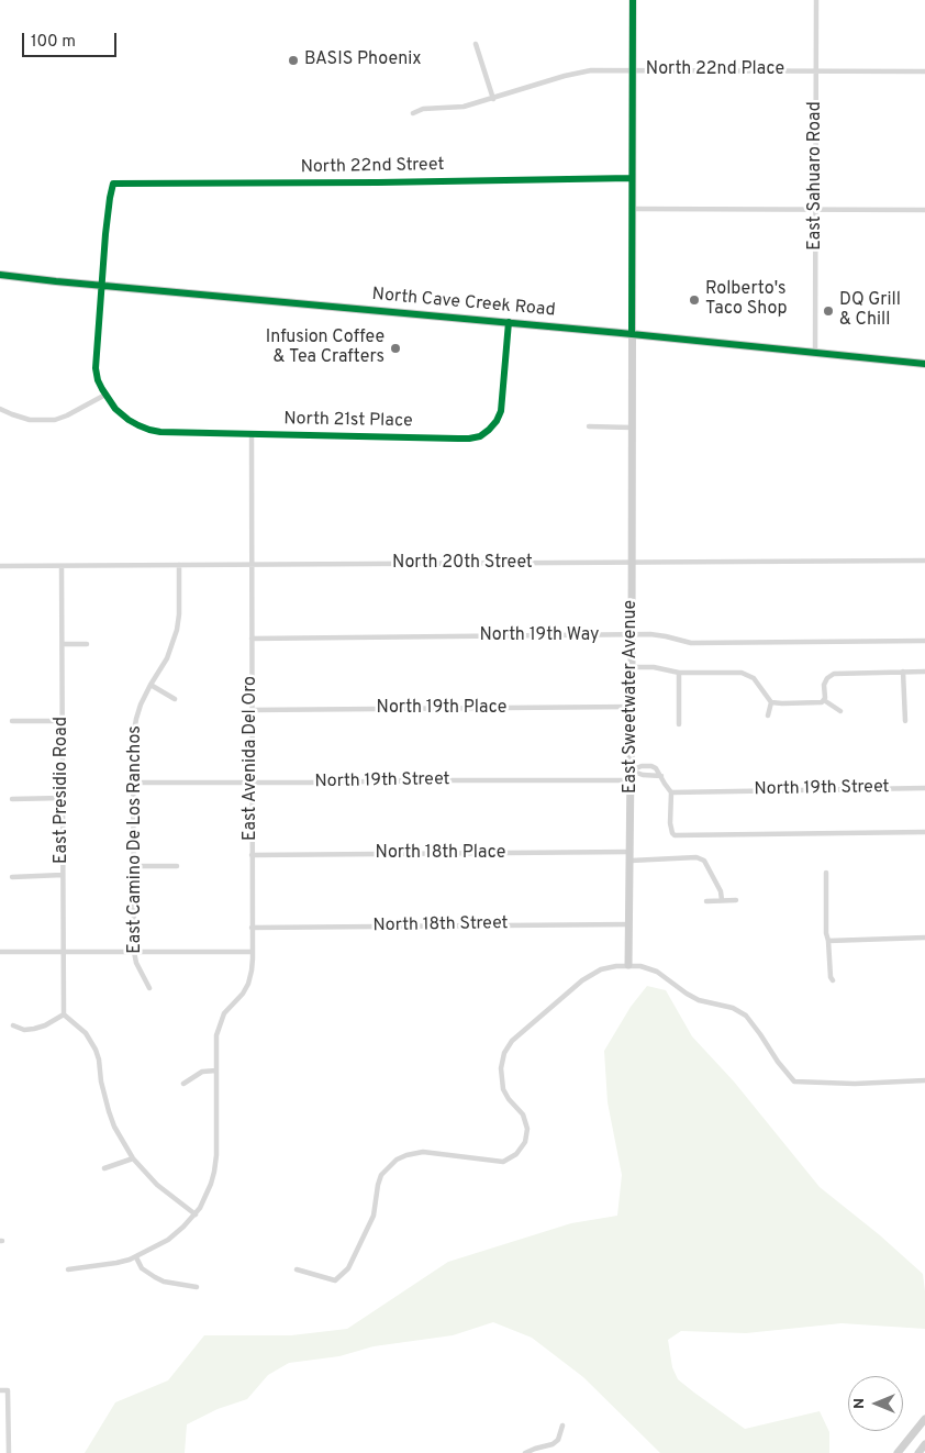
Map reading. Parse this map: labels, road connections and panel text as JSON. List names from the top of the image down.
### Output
{
  "streets": {
    "main road": ["North Cave Creek Road"],
    "street": [
      "North 22nd Place",
      "North 22nd Street",
      "East Sahuaro Road",
      "North 21st Place",
      "North 20th Street",
      "North 19th Way",
      "East Sweetwater Avenue",
      "North 19th Place",
      "East Avenida Del Oro",
      "North 19th Street",
      "East Presidio Road",
      "East Camino De Los Ranchos",
      "North 18th Place",
      "North 18th Street"
    ]
  },
  "crossings": [
    ["North 22nd Place", "East Sahuaro Road"],
    ["North 22nd Place", "East Sweetwater Avenue"],
    ["North 22nd Street", "North 21st Place"],
    ["North 22nd Street", "East Sweetwater Avenue"],
    ["East Sahuaro Road", "North Cave Creek Road"],
    ["North Cave Creek Road", "North 21st Place"],
    ["North Cave Creek Road", "East Sweetwater Avenue"],
    ["North 21st Place", "East Avenida Del Oro"],
    ["North 20th Street", "East Sweetwater Avenue"],
    ["North 20th Street", "East Avenida Del Oro"],
    ["North 20th Street", "East Presidio Road"],
    ["North 20th Street", "East Camino De Los Ranchos"],
    ["North 19th Way", "East Sweetwater Avenue"],
    ["North 19th Way", "East Avenida Del Oro"],
    ["East Sweetwater Avenue", "North 19th Place"],
    ["East Sweetwater Avenue", "North 19th Street"],
    ["East Sweetwater Avenue", "North 18th Place"],
    ["East Sweetwater Avenue", "North 18th Street"],
    ["North 19th Place", "East Avenida Del Oro"],
    ["East Avenida Del Oro", "North 19th Street"],
    ["East Avenida Del Oro", "North 18th Place"],
    ["East Avenida Del Oro", "North 18th Street"],
    ["North 19th Street", "East Camino De Los Ranchos"]
  ],
  "places": [
    "BASIS Phoenix",
    "Rolberto's Taco Shop",
    "DQ Grill & Chill",
    "Infusion Coffee & Tea Crafters"
  ],
  "scale_bar": "100 m",
  "north": "left"
}
